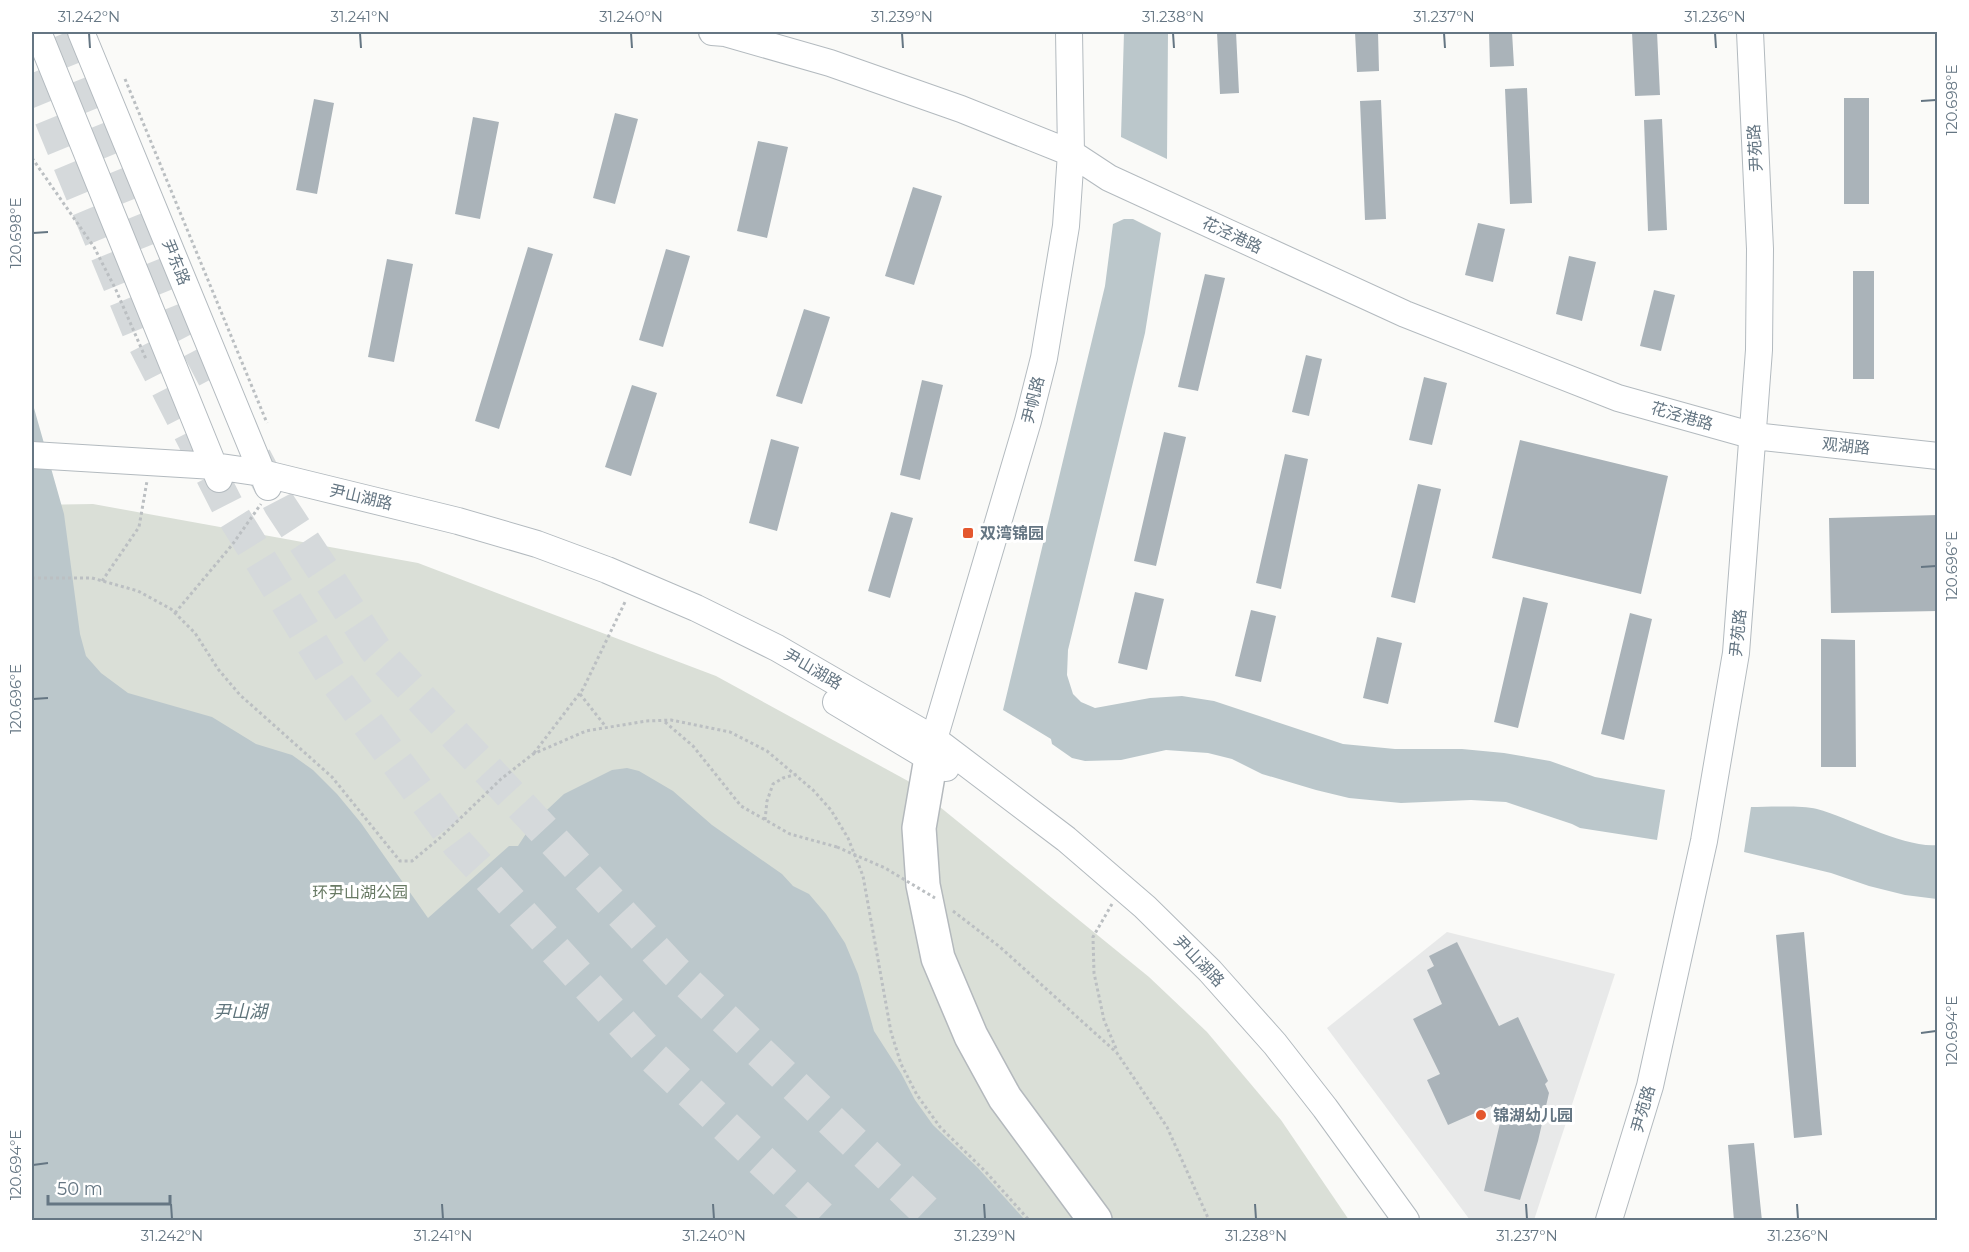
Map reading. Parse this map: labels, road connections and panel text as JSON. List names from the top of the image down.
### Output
{
  "streets": {
    "main road": [
      "尹苑路",
      "花泾港路",
      "尹东路",
      "尹帆路",
      "观湖路",
      "尹山湖路"
    ]
  },
  "crossings": [
    ["尹苑路", "花泾港路"],
    ["尹苑路", "观湖路"],
    ["花泾港路", "尹帆路"],
    ["花泾港路", "观湖路"],
    ["尹东路", "尹山湖路"],
    ["尹帆路", "尹山湖路"]
  ],
  "water": ["尹山湖"],
  "parks": ["环尹山湖公园"],
  "places": {
    "transit": ["双湾锦园"],
    "other": ["锦湖幼儿园"]
  },
  "scale_bar": "50 m",
  "coordinates": [
    "31.242°N",
    "31.241°N",
    "31.240°N",
    "31.239°N",
    "31.238°N",
    "31.237°N",
    "31.236°N",
    "120.698°E",
    "120.696°E",
    "120.694°E"
  ]
}
